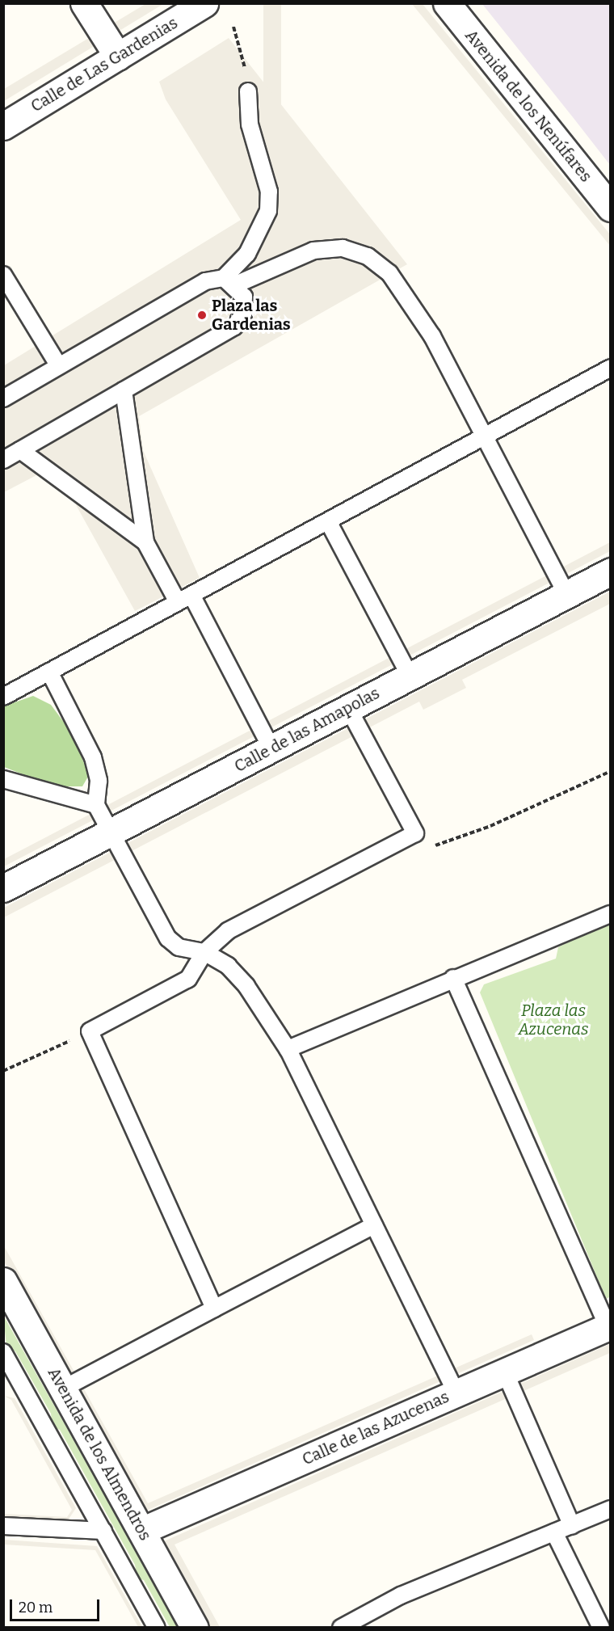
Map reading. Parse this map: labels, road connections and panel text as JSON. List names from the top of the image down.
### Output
{
  "streets": {
    "street": [
      "Calle de Las Gardenias",
      "Avenida de los Nenúfares",
      "Calle de las Amapolas",
      "Calle de las Azucenas",
      "Avenida de los Almendros"
    ]
  },
  "crossings": [
    ["Calle de las Azucenas", "Avenida de los Almendros"]
  ],
  "parks": ["Plaza las Azucenas"],
  "places": ["Plaza las Gardenias"],
  "scale_bar": "20 m"
}
